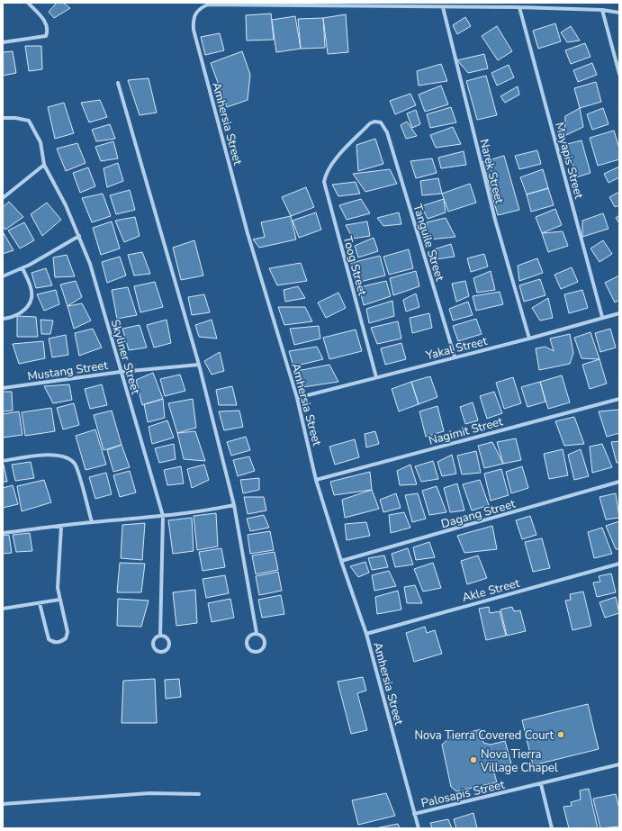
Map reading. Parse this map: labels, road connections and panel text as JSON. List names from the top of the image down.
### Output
{
  "streets": {
    "street": [
      "Amhersia Street",
      "Mayapis Street",
      "Narek Street",
      "Tanguile Street",
      "Toog Street",
      "Yakal Street",
      "Skyliner Street",
      "Mustang Street",
      "Nagimit Street",
      "Dagang Street",
      "Akle Street",
      "Palosapis Street"
    ]
  },
  "crossings": [
    ["Amhersia Street", "Narek Street"],
    ["Amhersia Street", "Yakal Street"],
    ["Amhersia Street", "Nagimit Street"],
    ["Amhersia Street", "Dagang Street"],
    ["Amhersia Street", "Akle Street"],
    ["Amhersia Street", "Palosapis Street"],
    ["Mayapis Street", "Yakal Street"],
    ["Narek Street", "Yakal Street"],
    ["Tanguile Street", "Toog Street"],
    ["Tanguile Street", "Yakal Street"],
    ["Toog Street", "Yakal Street"],
    ["Skyliner Street", "Mustang Street"]
  ],
  "places": ["Nova Tierra Covered Court", "Nova Tierra Village Chapel"]
}
